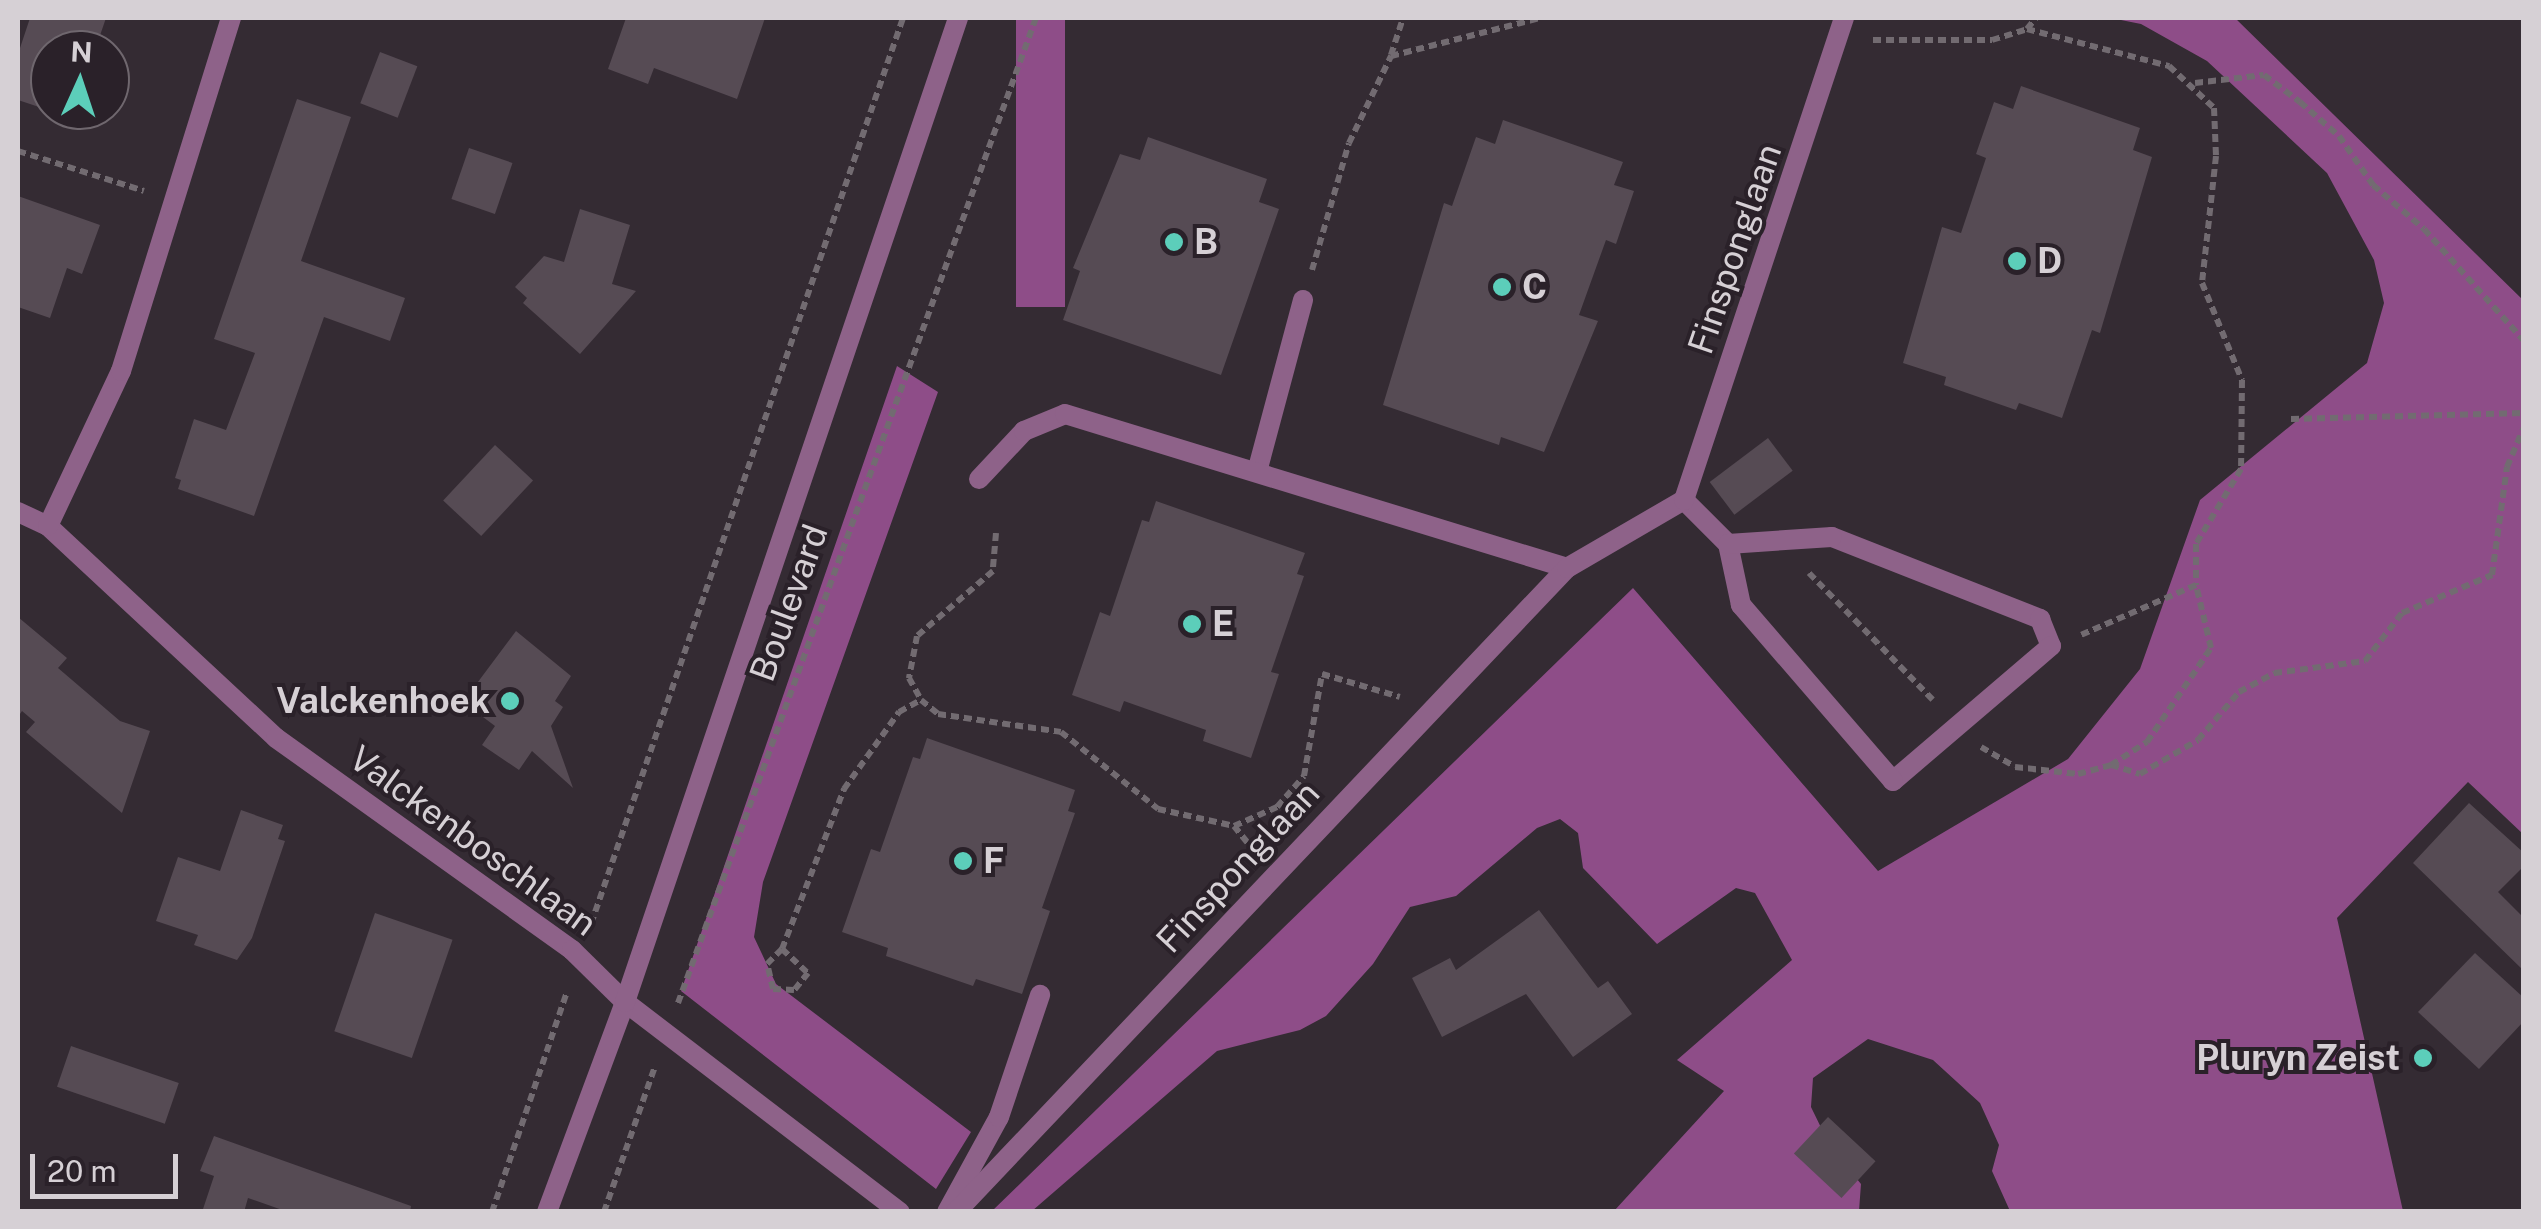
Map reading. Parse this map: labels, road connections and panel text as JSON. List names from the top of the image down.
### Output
{
  "streets": {
    "street": ["Finsponglaan", "Boulevard", "Valckenboschlaan"]
  },
  "crossings": [
    ["Boulevard", "Valckenboschlaan"]
  ],
  "places": [
    "B",
    "D",
    "C",
    "E",
    "Valckenhoek",
    "F",
    "Pluryn Zeist"
  ],
  "scale_bar": "20 m",
  "north": "top"
}
